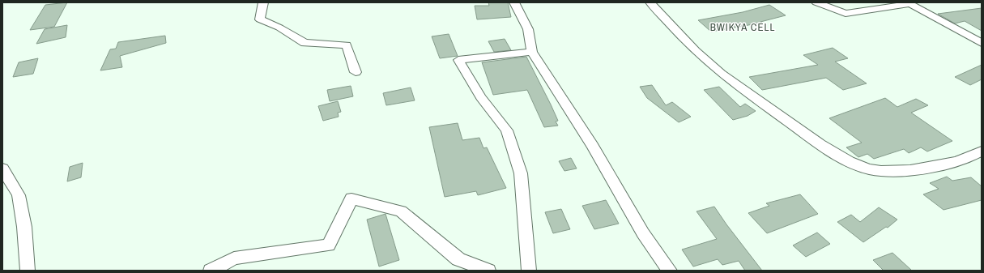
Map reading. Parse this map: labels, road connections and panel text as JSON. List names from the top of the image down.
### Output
{
  "districts": ["BWIKYA CELL"]
}
